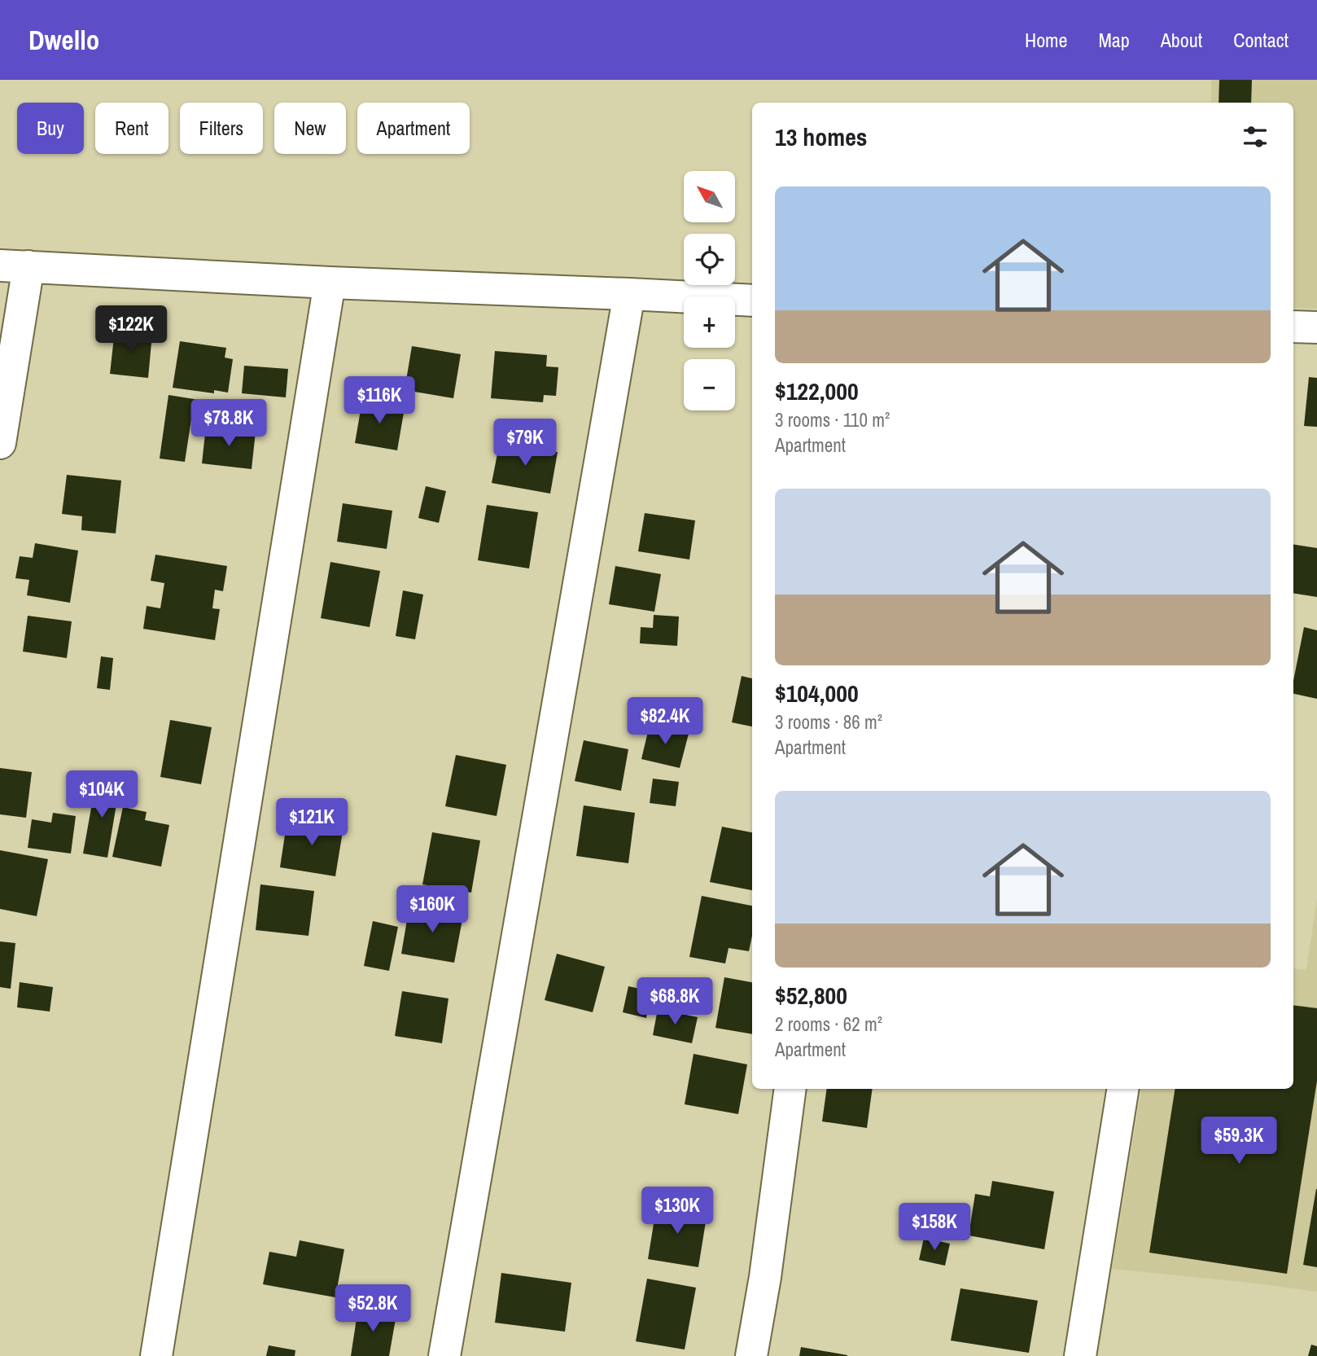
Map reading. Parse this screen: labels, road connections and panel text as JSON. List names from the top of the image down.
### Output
{
  "north": "top left",
  "page": {
    "header": "Dwello",
    "nav": [
      "Home",
      "Map",
      "About",
      "Contact"
    ],
    "chip": [
      "Buy",
      "Rent",
      "Filters",
      "New",
      "Apartment"
    ],
    "heading": "13 homes",
    "map_buttons": ["+", "−"],
    "list": [
      {
        "name": "$122,000",
        "note": "3 rooms · 110 m² · Apartment"
      },
      {
        "name": "$104,000",
        "note": "3 rooms · 86 m² · Apartment"
      },
      {
        "name": "$52,800",
        "note": "2 rooms · 62 m² · Apartment"
      }
    ],
    "price": [
      "$122K",
      "$116K",
      "$78.8K",
      "$79K",
      "$82.4K",
      "$104K",
      "$121K",
      "$160K",
      "$68.8K",
      "$59.3K",
      "$130K",
      "$158K",
      "$52.8K"
    ]
  }
}
